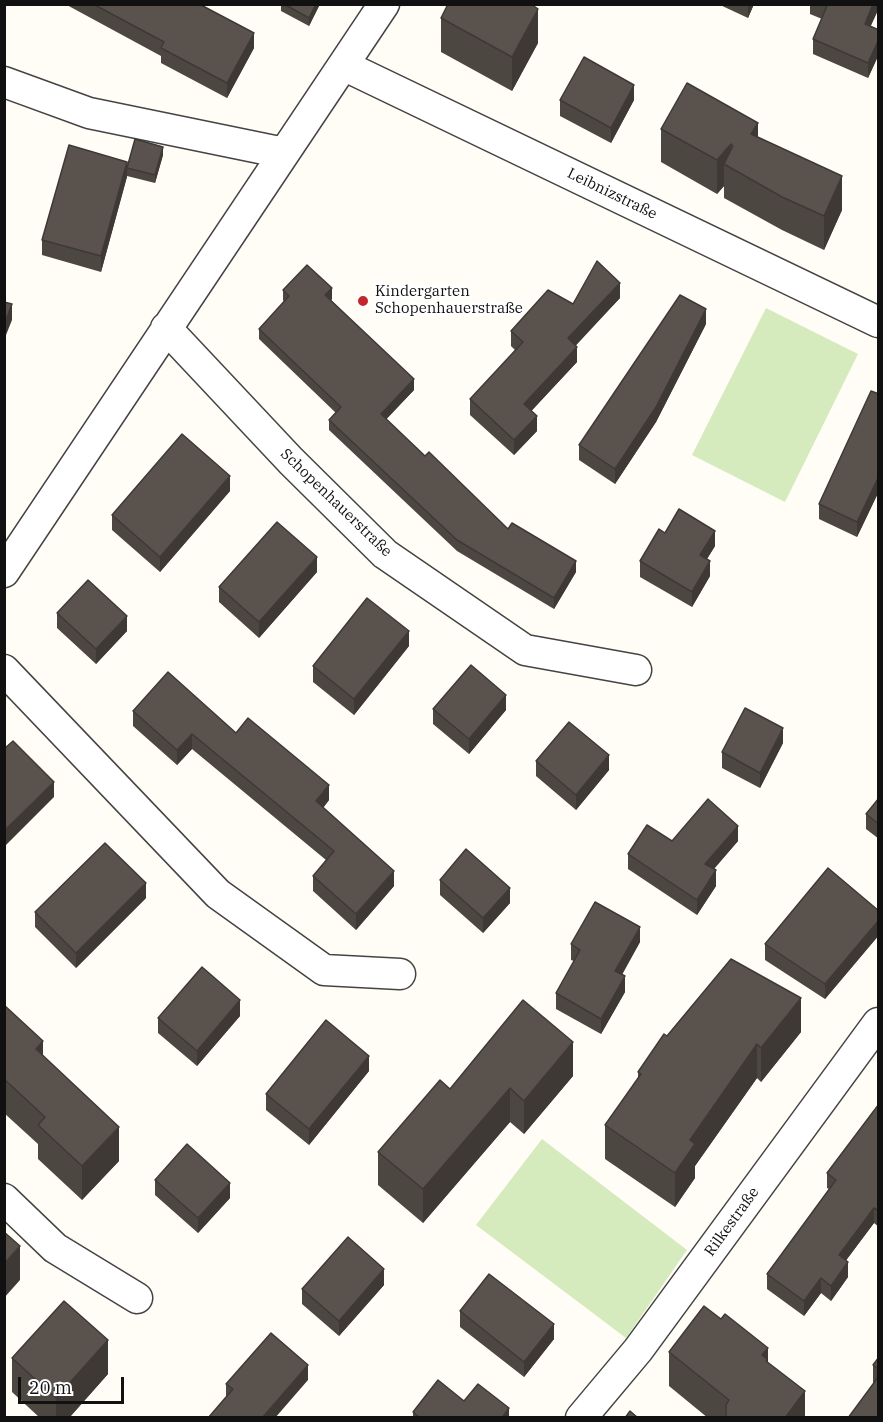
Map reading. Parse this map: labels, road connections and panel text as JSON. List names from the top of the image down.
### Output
{
  "streets": {
    "street": ["Leibnizstraße", "Schopenhauerstraße", "Rilkestraße"]
  },
  "places": ["Kindergarten Schopenhauerstraße"],
  "scale_bar": "20 m"
}
